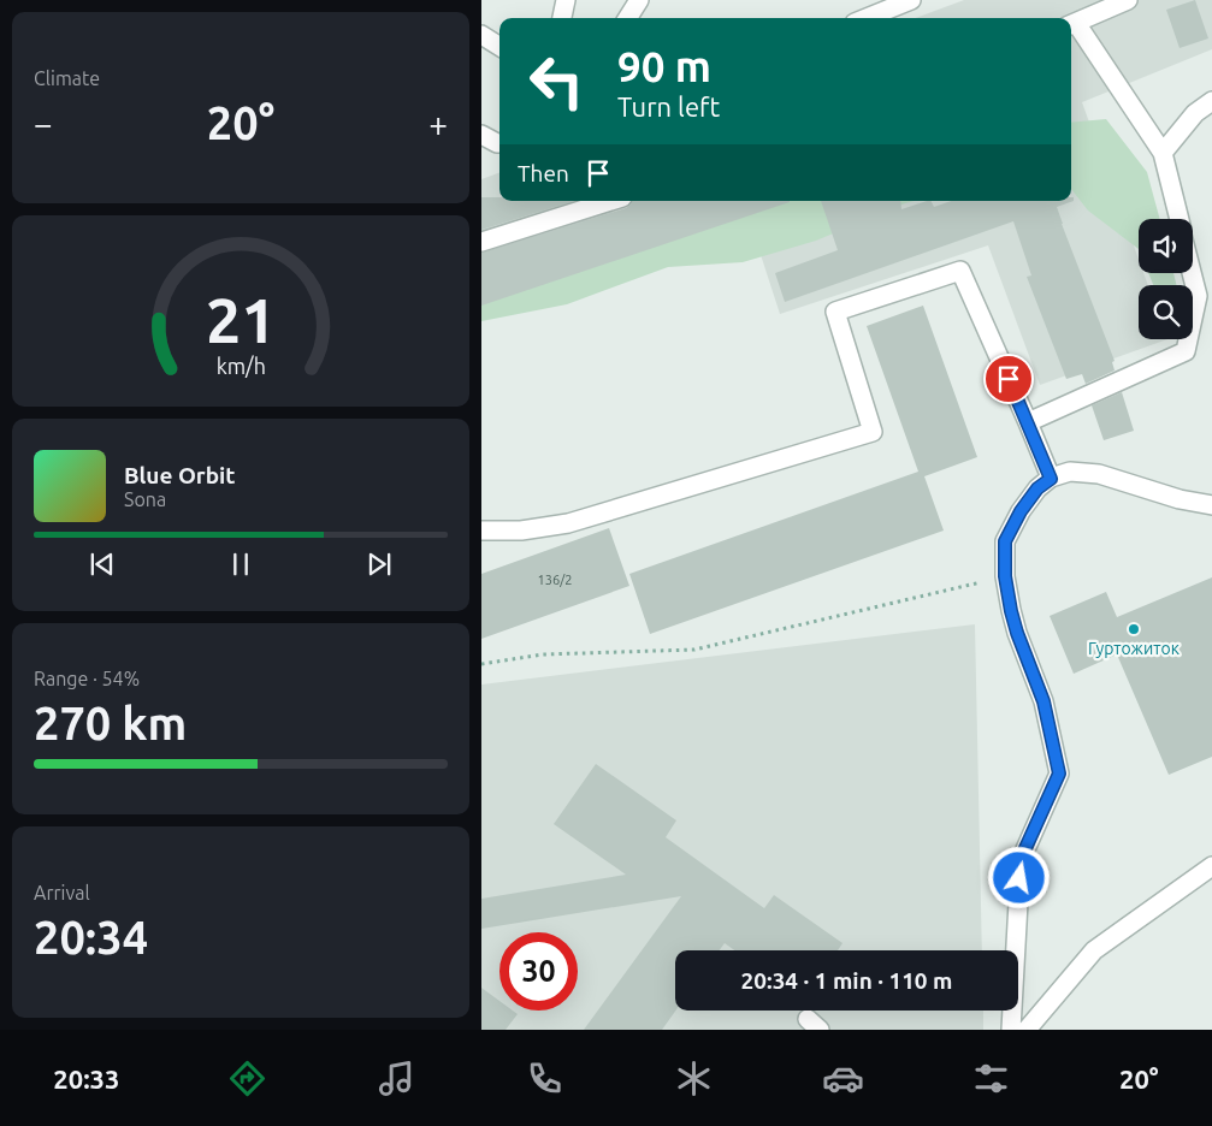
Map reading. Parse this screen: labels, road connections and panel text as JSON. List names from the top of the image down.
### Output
{
  "places": ["Гуртожиток"],
  "house_numbers": ["136/2"],
  "page": {
    "tile": [
      "Climate",
      ["Range · 54%", "270 km"],
      ["Arrival", "20:34"]
    ],
    "turn": ["90 m", "Turn left"],
    "heat": ["−", "20°", "+"],
    "then": "Then",
    "song": ["Blue Orbit", "Sona"],
    "limit": "30",
    "trip": "20:34 · 1 min · 110 m",
    "tabs": ["20:33", "20°"],
    "gauge": ["21", "km/h"]
  }
}
